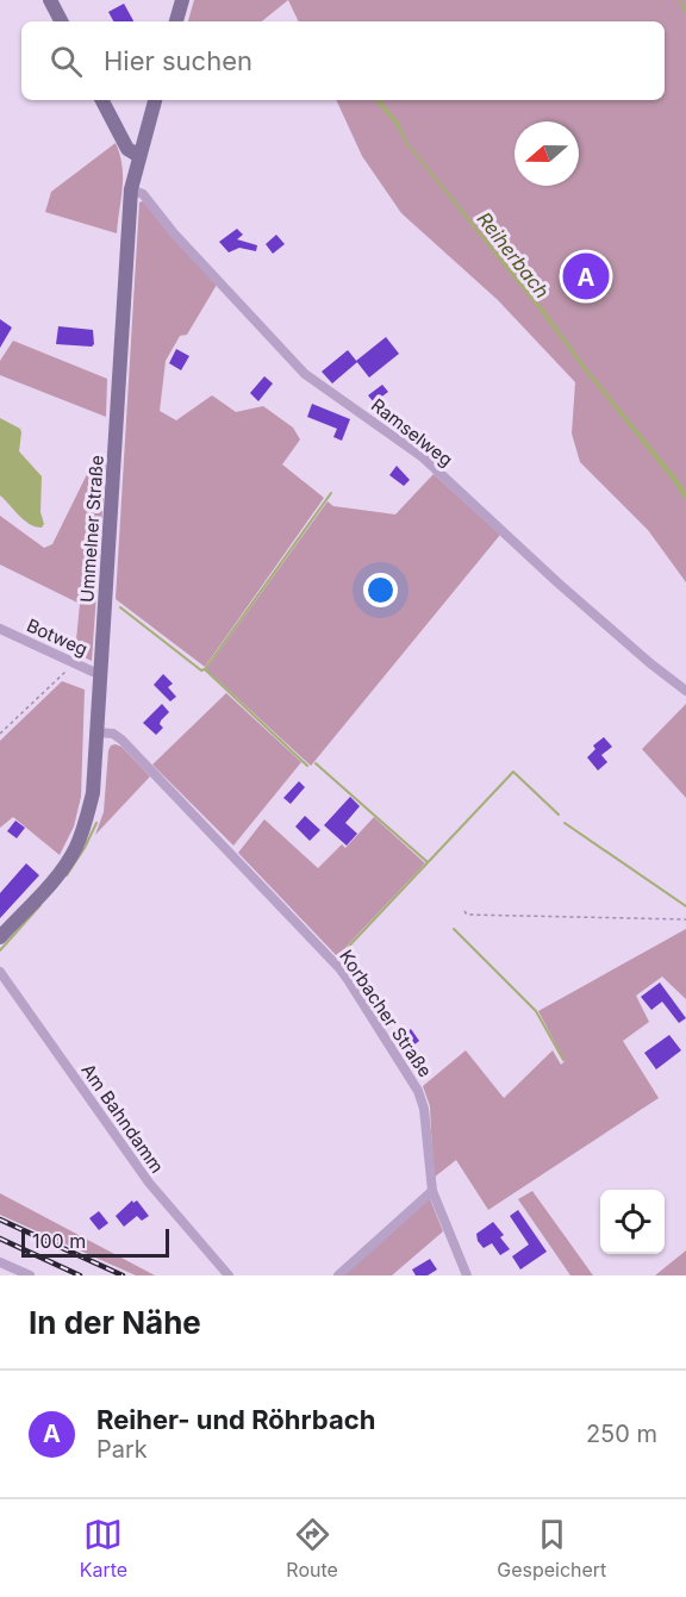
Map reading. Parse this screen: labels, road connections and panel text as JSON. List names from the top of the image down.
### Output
{
  "streets": {
    "main road": ["Ummelner Straße"],
    "street": [
      "Ramselweg",
      "Botweg",
      "Korbacher Straße",
      "Am Bahndamm"
    ]
  },
  "crossings": [
    ["Ramselweg", "Ummelner Straße"],
    ["Ummelner Straße", "Botweg"],
    ["Ummelner Straße", "Korbacher Straße"]
  ],
  "water": ["Reiherbach"],
  "scale_bar": "100 m",
  "north": "left",
  "page": {
    "search": "Hier suchen",
    "pins": "A",
    "scale": "100 m",
    "heading": "In der Nähe",
    "list": [
      {
        "mark": "A",
        "name": "Reiher- und Röhrbach",
        "note": "Park",
        "value": "250 m"
      }
    ],
    "nav": ["Karte", "Route", "Gespeichert"]
  }
}
